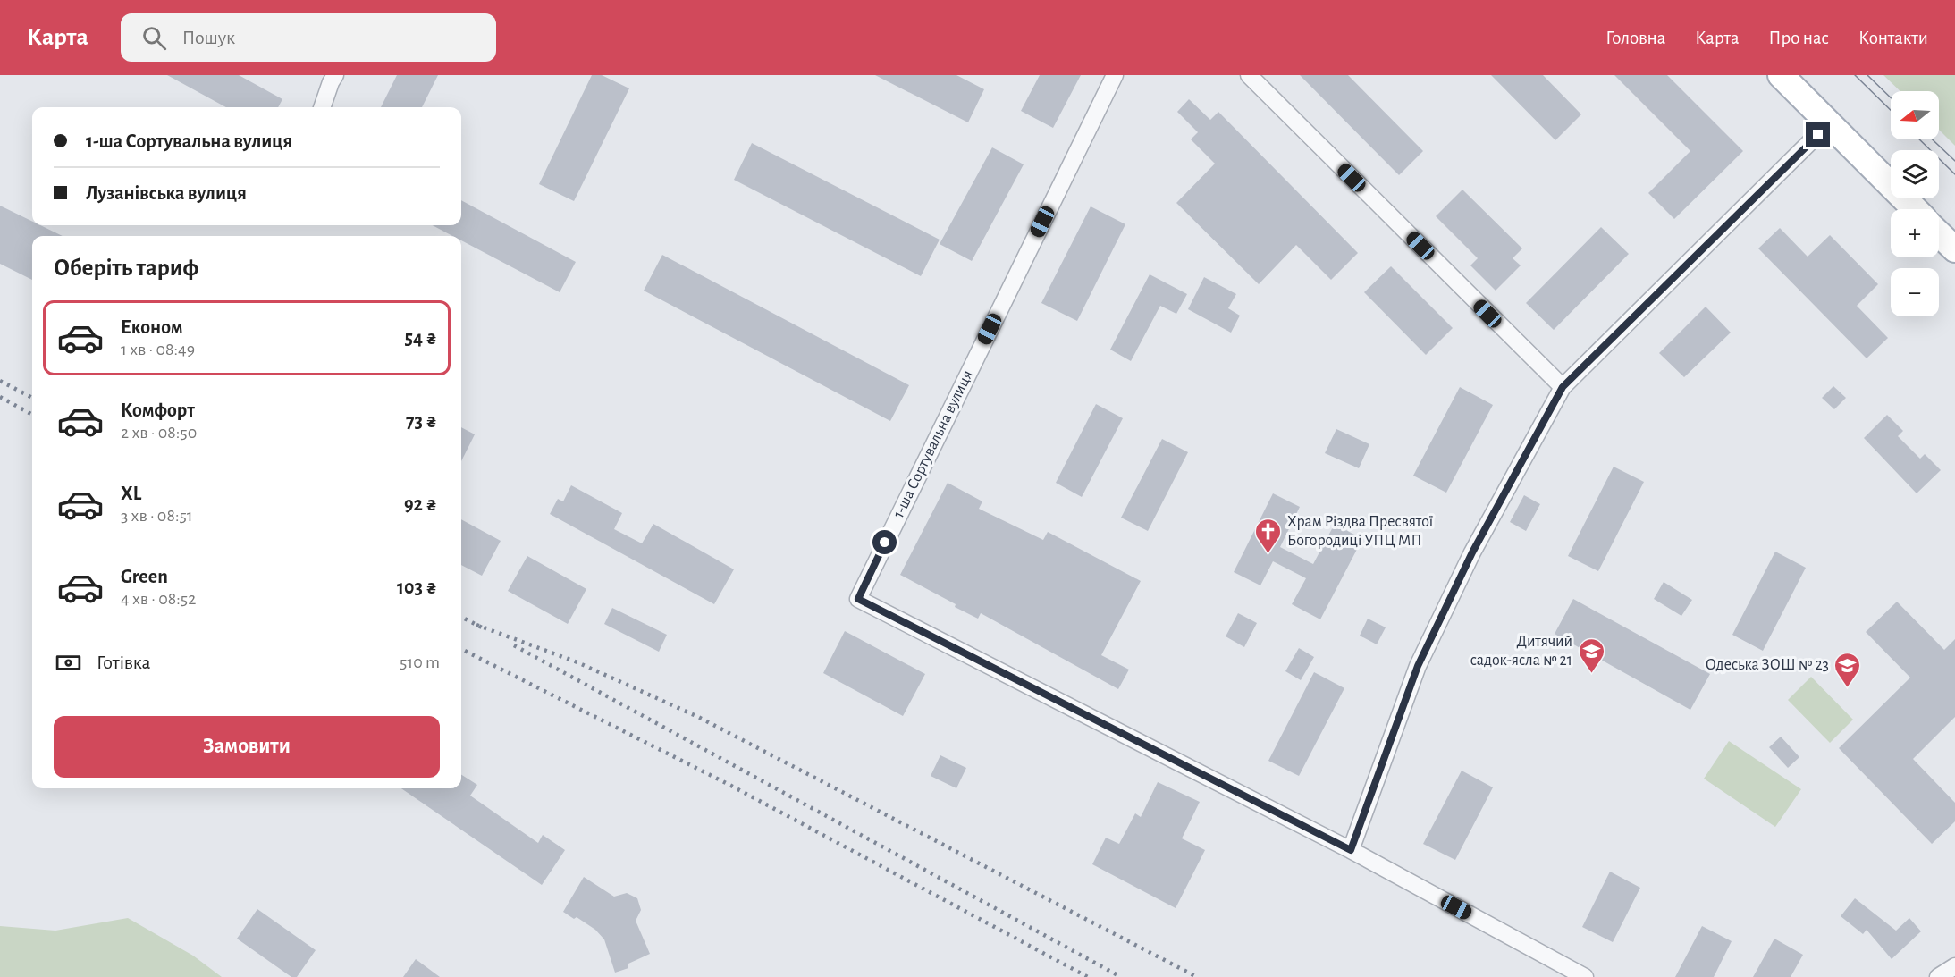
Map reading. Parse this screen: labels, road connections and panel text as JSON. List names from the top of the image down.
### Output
{
  "streets": {
    "street": ["1-ша Сортувальна вулиця"]
  },
  "places": {
    "church": ["Храм Різдва Пресвятої Богородиці УПЦ МП"],
    "school or university": ["Дитячий садок-ясла № 21", "Одеська ЗОШ № 23"]
  },
  "north": "left",
  "page": {
    "header": "Карта",
    "search": "Пошук",
    "nav": [
      "Головна",
      "Карта",
      "Про нас",
      "Контакти"
    ],
    "map_buttons": ["+", "−"],
    "banner": ["1-ша Сортувальна вулиця", "Лузанівська вулиця"],
    "heading": "Оберіть тариф",
    "list": [
      {
        "name": "Економ",
        "note": "1 хв · 08:49",
        "value": "54 ₴"
      },
      {
        "name": "Комфорт",
        "note": "2 хв · 08:50",
        "value": "73 ₴"
      },
      {
        "name": "XL",
        "note": "3 хв · 08:51",
        "value": "92 ₴"
      },
      {
        "name": "Green",
        "note": "4 хв · 08:52",
        "value": "103 ₴"
      }
    ],
    "pay": ["Готівка", "510 m"],
    "buttons": "Замовити"
  }
}
